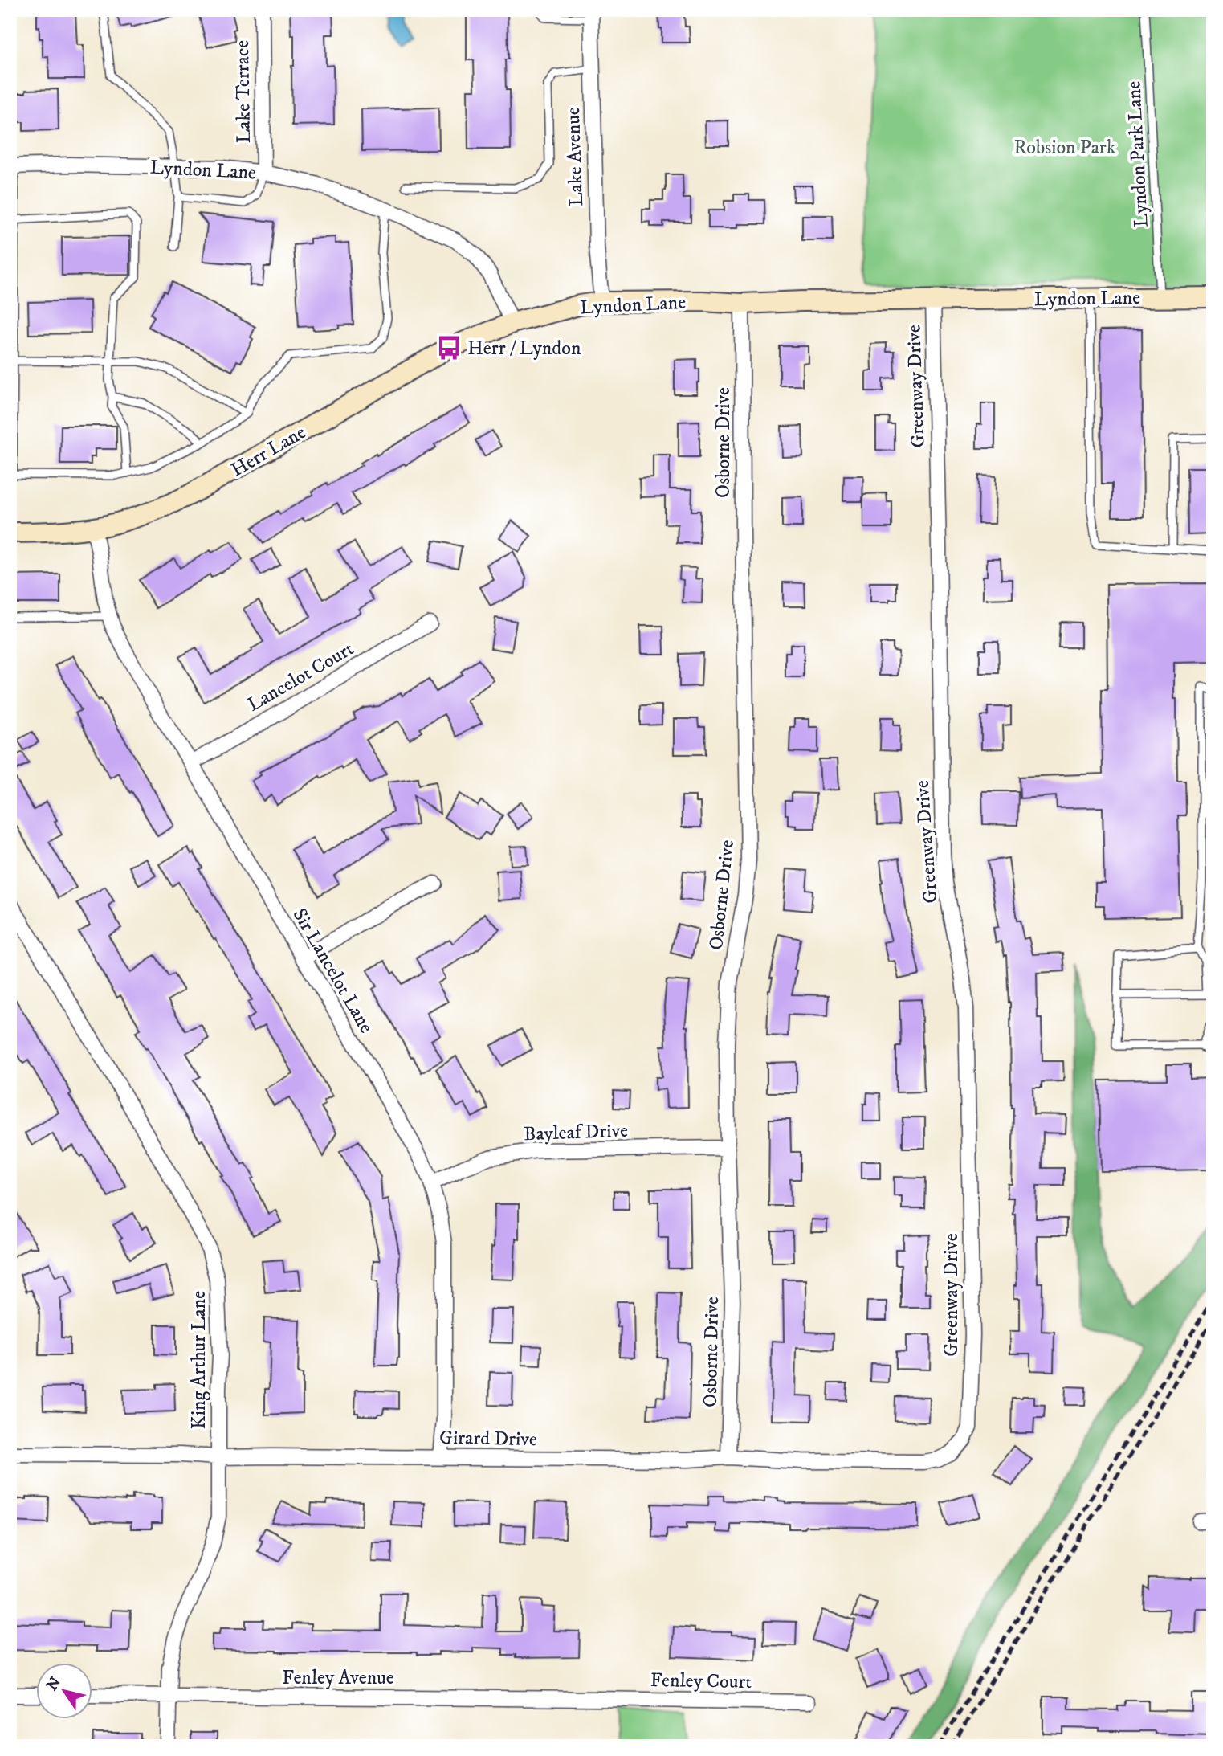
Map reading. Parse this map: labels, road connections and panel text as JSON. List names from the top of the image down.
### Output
{
  "streets": {
    "main road": ["Lyndon Lane", "Herr Lane"],
    "street": [
      "Lake Terrace",
      "Lake Avenue",
      "Greenway Drive",
      "Osborne Drive",
      "Lancelot Court",
      "Sir Lancelot Lane",
      "Bayleaf Drive",
      "King Arthur Lane",
      "Girard Drive",
      "Fenley Avenue",
      "Fenley Court"
    ],
    "lane": ["Lyndon Park Lane"]
  },
  "crossings": [
    ["Lake Terrace", "Lyndon Lane"],
    ["Lyndon Park Lane", "Lyndon Lane"],
    ["Lake Avenue", "Lyndon Lane"],
    ["Lyndon Lane", "Greenway Drive"],
    ["Lyndon Lane", "Osborne Drive"],
    ["Lyndon Lane", "Herr Lane"],
    ["Greenway Drive", "Girard Drive"],
    ["Osborne Drive", "Bayleaf Drive"],
    ["Osborne Drive", "Girard Drive"],
    ["Herr Lane", "Sir Lancelot Lane"],
    ["Lancelot Court", "Sir Lancelot Lane"],
    ["Sir Lancelot Lane", "Bayleaf Drive"],
    ["Sir Lancelot Lane", "Girard Drive"],
    ["King Arthur Lane", "Girard Drive"],
    ["King Arthur Lane", "Fenley Avenue"],
    ["Fenley Avenue", "Fenley Court"]
  ],
  "parks": ["Robsion Park"],
  "places": {
    "bus stop": ["Herr / Lyndon"]
  },
  "north": "top left"
}
